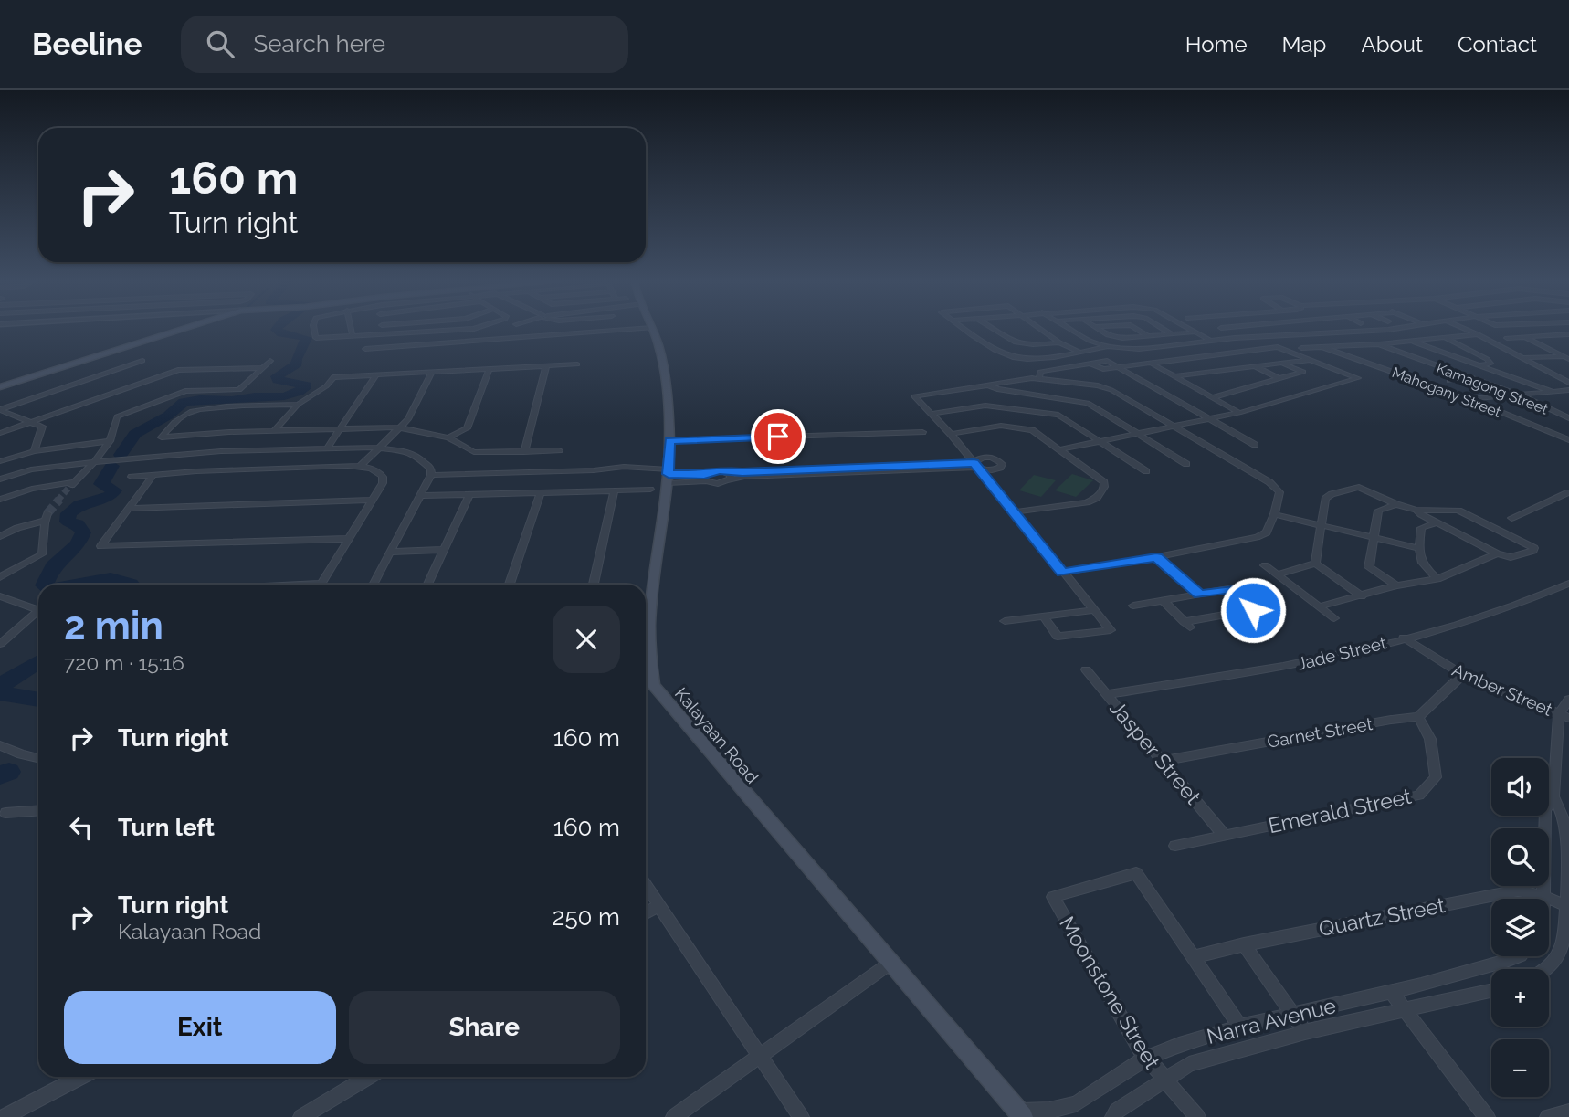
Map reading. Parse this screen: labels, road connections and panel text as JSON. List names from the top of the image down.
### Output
{
  "streets": {
    "main road": ["Kalayaan Road"],
    "street": [
      "Kamagong Street",
      "Mahogany Street",
      "Jade Street",
      "Amber Street",
      "Garnet Street",
      "Jasper Street",
      "Emerald Street",
      "Quartz Street",
      "Moonstone Street",
      "Narra Avenue"
    ]
  },
  "crossings": [
    ["Jade Street", "Amber Street"],
    ["Jade Street", "Jasper Street"],
    ["Garnet Street", "Jasper Street"],
    ["Garnet Street", "Emerald Street"],
    ["Kalayaan Road", "Narra Avenue"],
    ["Jasper Street", "Emerald Street"],
    ["Quartz Street", "Moonstone Street"],
    ["Moonstone Street", "Narra Avenue"]
  ],
  "page": {
    "header": "Beeline",
    "search": "Search here",
    "nav": [
      "Home",
      "Map",
      "About",
      "Contact"
    ],
    "turn": ["160 m", "Turn right"],
    "heading": ["2 min", "720 m · 15:16"],
    "list": [
      {
        "name": "Turn right",
        "value": "160 m"
      },
      {
        "name": "Turn left",
        "value": "160 m"
      },
      {
        "name": "Turn right",
        "note": "Kalayaan Road",
        "value": "250 m"
      }
    ],
    "map_buttons": ["+", "−"],
    "buttons": ["Exit", "Share"]
  }
}
